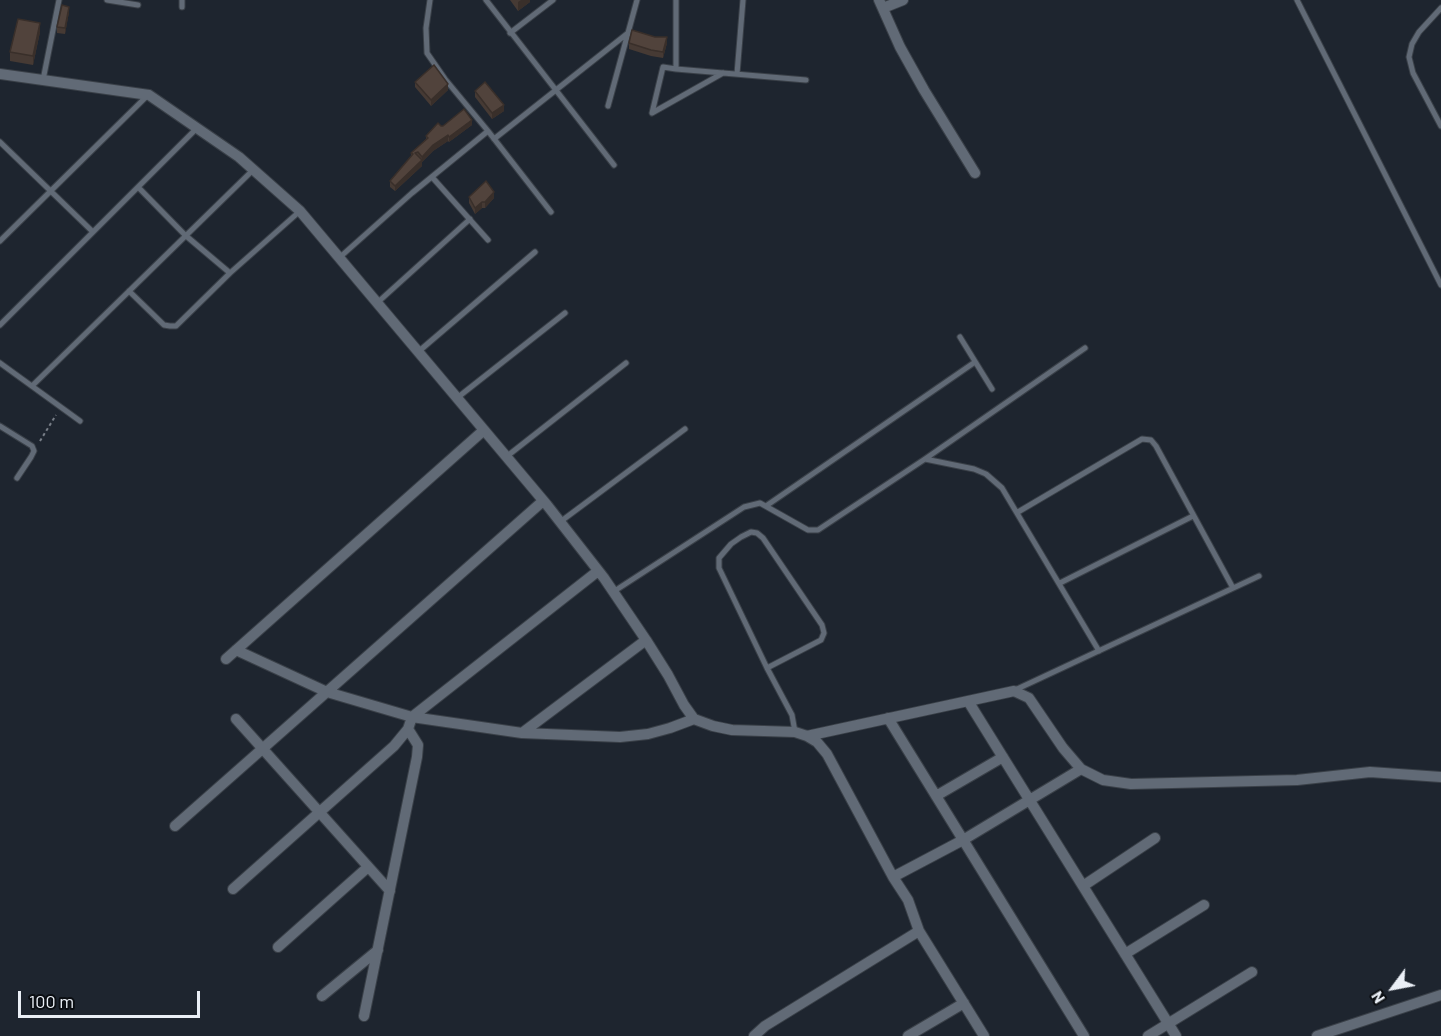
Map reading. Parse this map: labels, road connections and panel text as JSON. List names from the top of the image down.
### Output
{
  "scale_bar": "100 m",
  "north": "bottom left"
}
